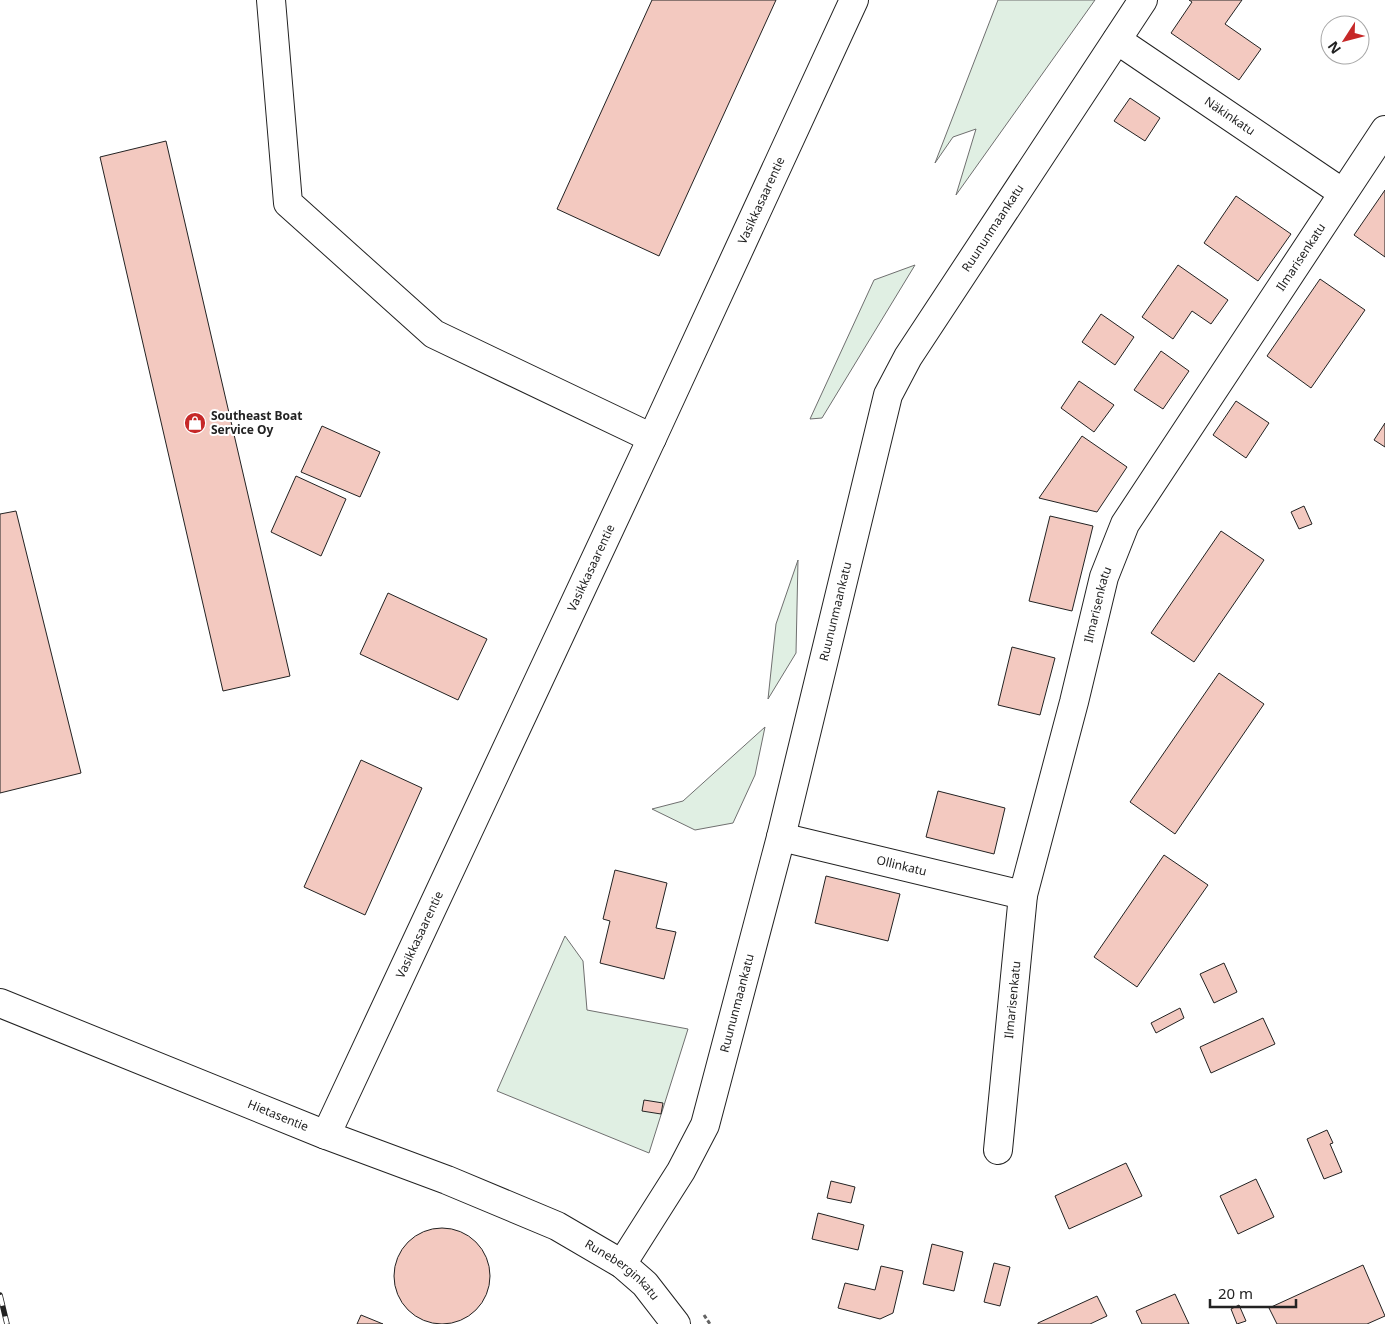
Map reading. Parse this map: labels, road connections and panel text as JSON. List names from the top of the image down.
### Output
{
  "streets": {
    "street": [
      "Näkinkatu",
      "Vasikkasaarentie",
      "Ruununmaankatu",
      "Ilmarisenkatu",
      "Ollinkatu",
      "Hietasentie",
      "Runeberginkatu"
    ]
  },
  "crossings": [
    ["Näkinkatu", "Ruununmaankatu"],
    ["Näkinkatu", "Ilmarisenkatu"],
    ["Vasikkasaarentie", "Hietasentie"],
    ["Ruununmaankatu", "Ollinkatu"],
    ["Ruununmaankatu", "Runeberginkatu"],
    ["Ilmarisenkatu", "Ollinkatu"],
    ["Hietasentie", "Runeberginkatu"]
  ],
  "places": {
    "shop": ["Southeast Boat Service Oy"]
  },
  "scale_bar": "20 m",
  "north": "bottom left"
}
